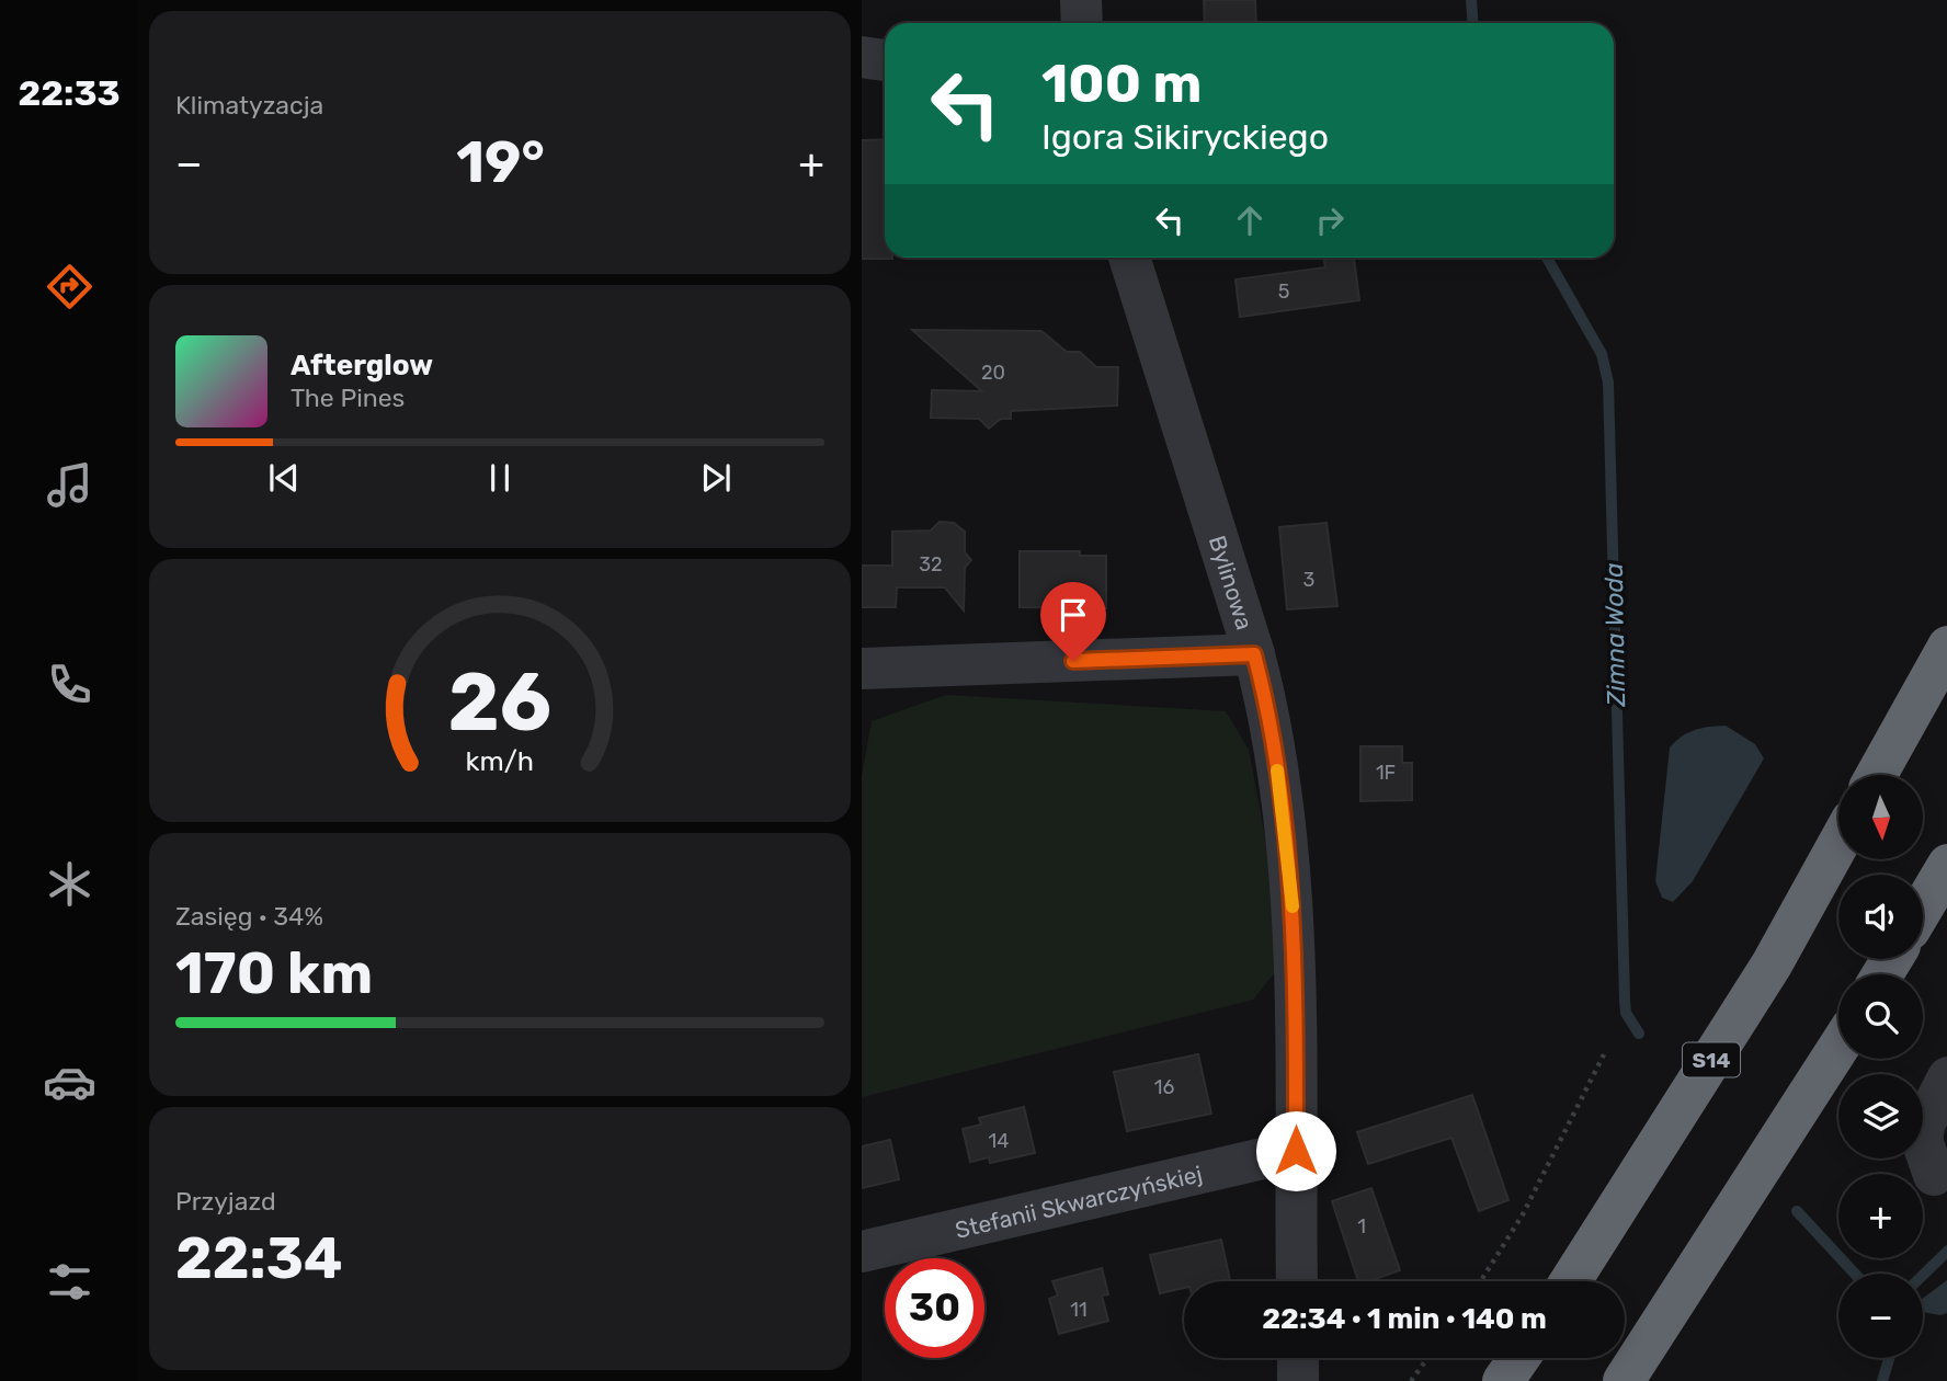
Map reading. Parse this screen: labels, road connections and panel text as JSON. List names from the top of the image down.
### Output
{
  "streets": {
    "highway": ["S14"],
    "street": ["Bylinowa", "Stefanii Skwarczyńskiej"]
  },
  "crossings": [
    ["Bylinowa", "Stefanii Skwarczyńskiej"]
  ],
  "water": ["Zimna Woda"],
  "house_numbers": [
    "5",
    "20",
    "32",
    "3",
    "1F",
    "16",
    "14",
    "1",
    "11"
  ],
  "north": "bottom",
  "page": {
    "tabs": "22:33",
    "tile": [
      "Klimatyzacja",
      ["Zasięg · 34%", "170 km"],
      ["Przyjazd", "22:34"]
    ],
    "turn": ["100 m", "Igora Sikiryckiego"],
    "heat": ["−", "19°", "+"],
    "song": ["Afterglow", "The Pines"],
    "map_buttons": ["+", "−"],
    "limit": "30",
    "trip": "22:34 · 1 min · 140 m",
    "gauge": ["26", "km/h"]
  }
}
